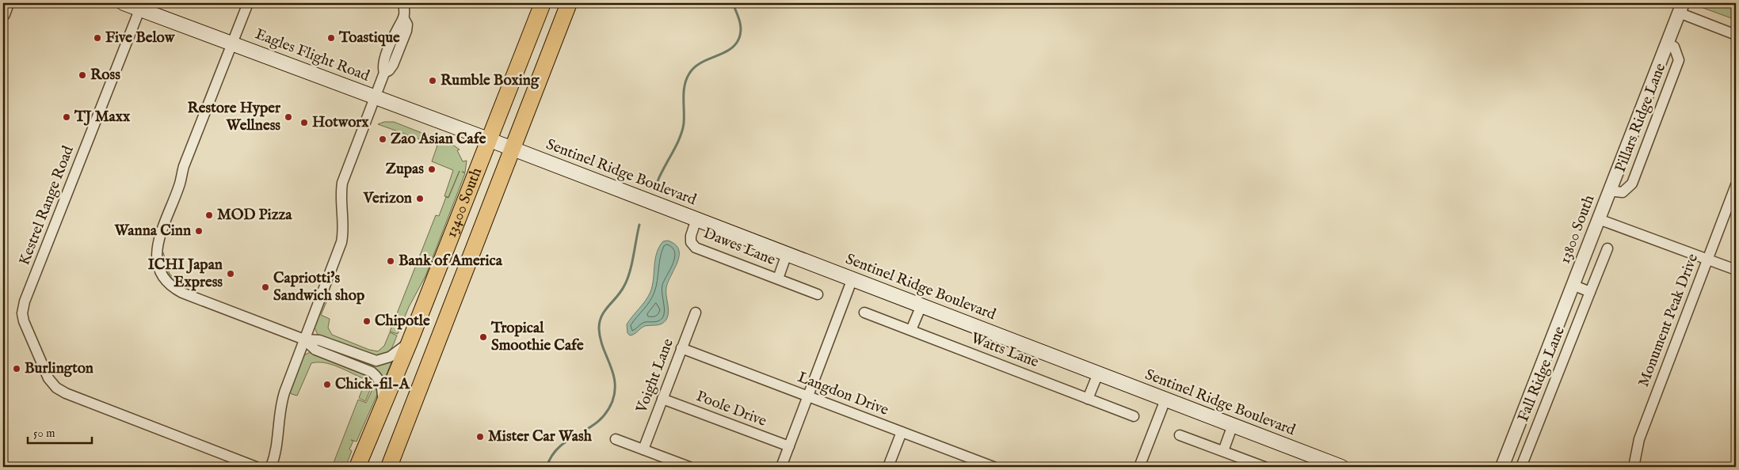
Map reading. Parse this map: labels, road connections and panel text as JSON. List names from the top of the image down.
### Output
{
  "streets": {
    "main road": ["Eagles Flight Road", "Sentinel Ridge Boulevard", "13400 South"],
    "street": [
      "Pillars Ridge Lane",
      "Kestrel Range Road",
      "13800 South",
      "Dawes Lane",
      "Monument Peak Drive",
      "Watts Lane",
      "Fall Ridge Lane",
      "Voight Lane",
      "Langdon Drive",
      "Poole Drive"
    ]
  },
  "crossings": [
    ["Eagles Flight Road", "Sentinel Ridge Boulevard"],
    ["Eagles Flight Road", "13400 South"],
    ["Eagles Flight Road", "Kestrel Range Road"],
    ["Pillars Ridge Lane", "13800 South"],
    ["Sentinel Ridge Boulevard", "13400 South"],
    ["Sentinel Ridge Boulevard", "Dawes Lane"],
    ["Voight Lane", "Langdon Drive"],
    ["Voight Lane", "Poole Drive"]
  ],
  "places": [
    "Five Below",
    "Toastique",
    "Ross",
    "Rumble Boxing",
    "TJ Maxx",
    "Restore Hyper Wellness",
    "Hotworx",
    "Zao Asian Cafe",
    "Zupas",
    "Verizon",
    "MOD Pizza",
    "Wanna Cinn",
    "Bank of America",
    "ICHI Japan Express",
    "Capriotti's Sandwich shop",
    "Chipotle",
    "Tropical Smoothie Cafe",
    "Burlington",
    "Chick-fil-A",
    "Mister Car Wash"
  ],
  "scale_bar": "50 m"
}
